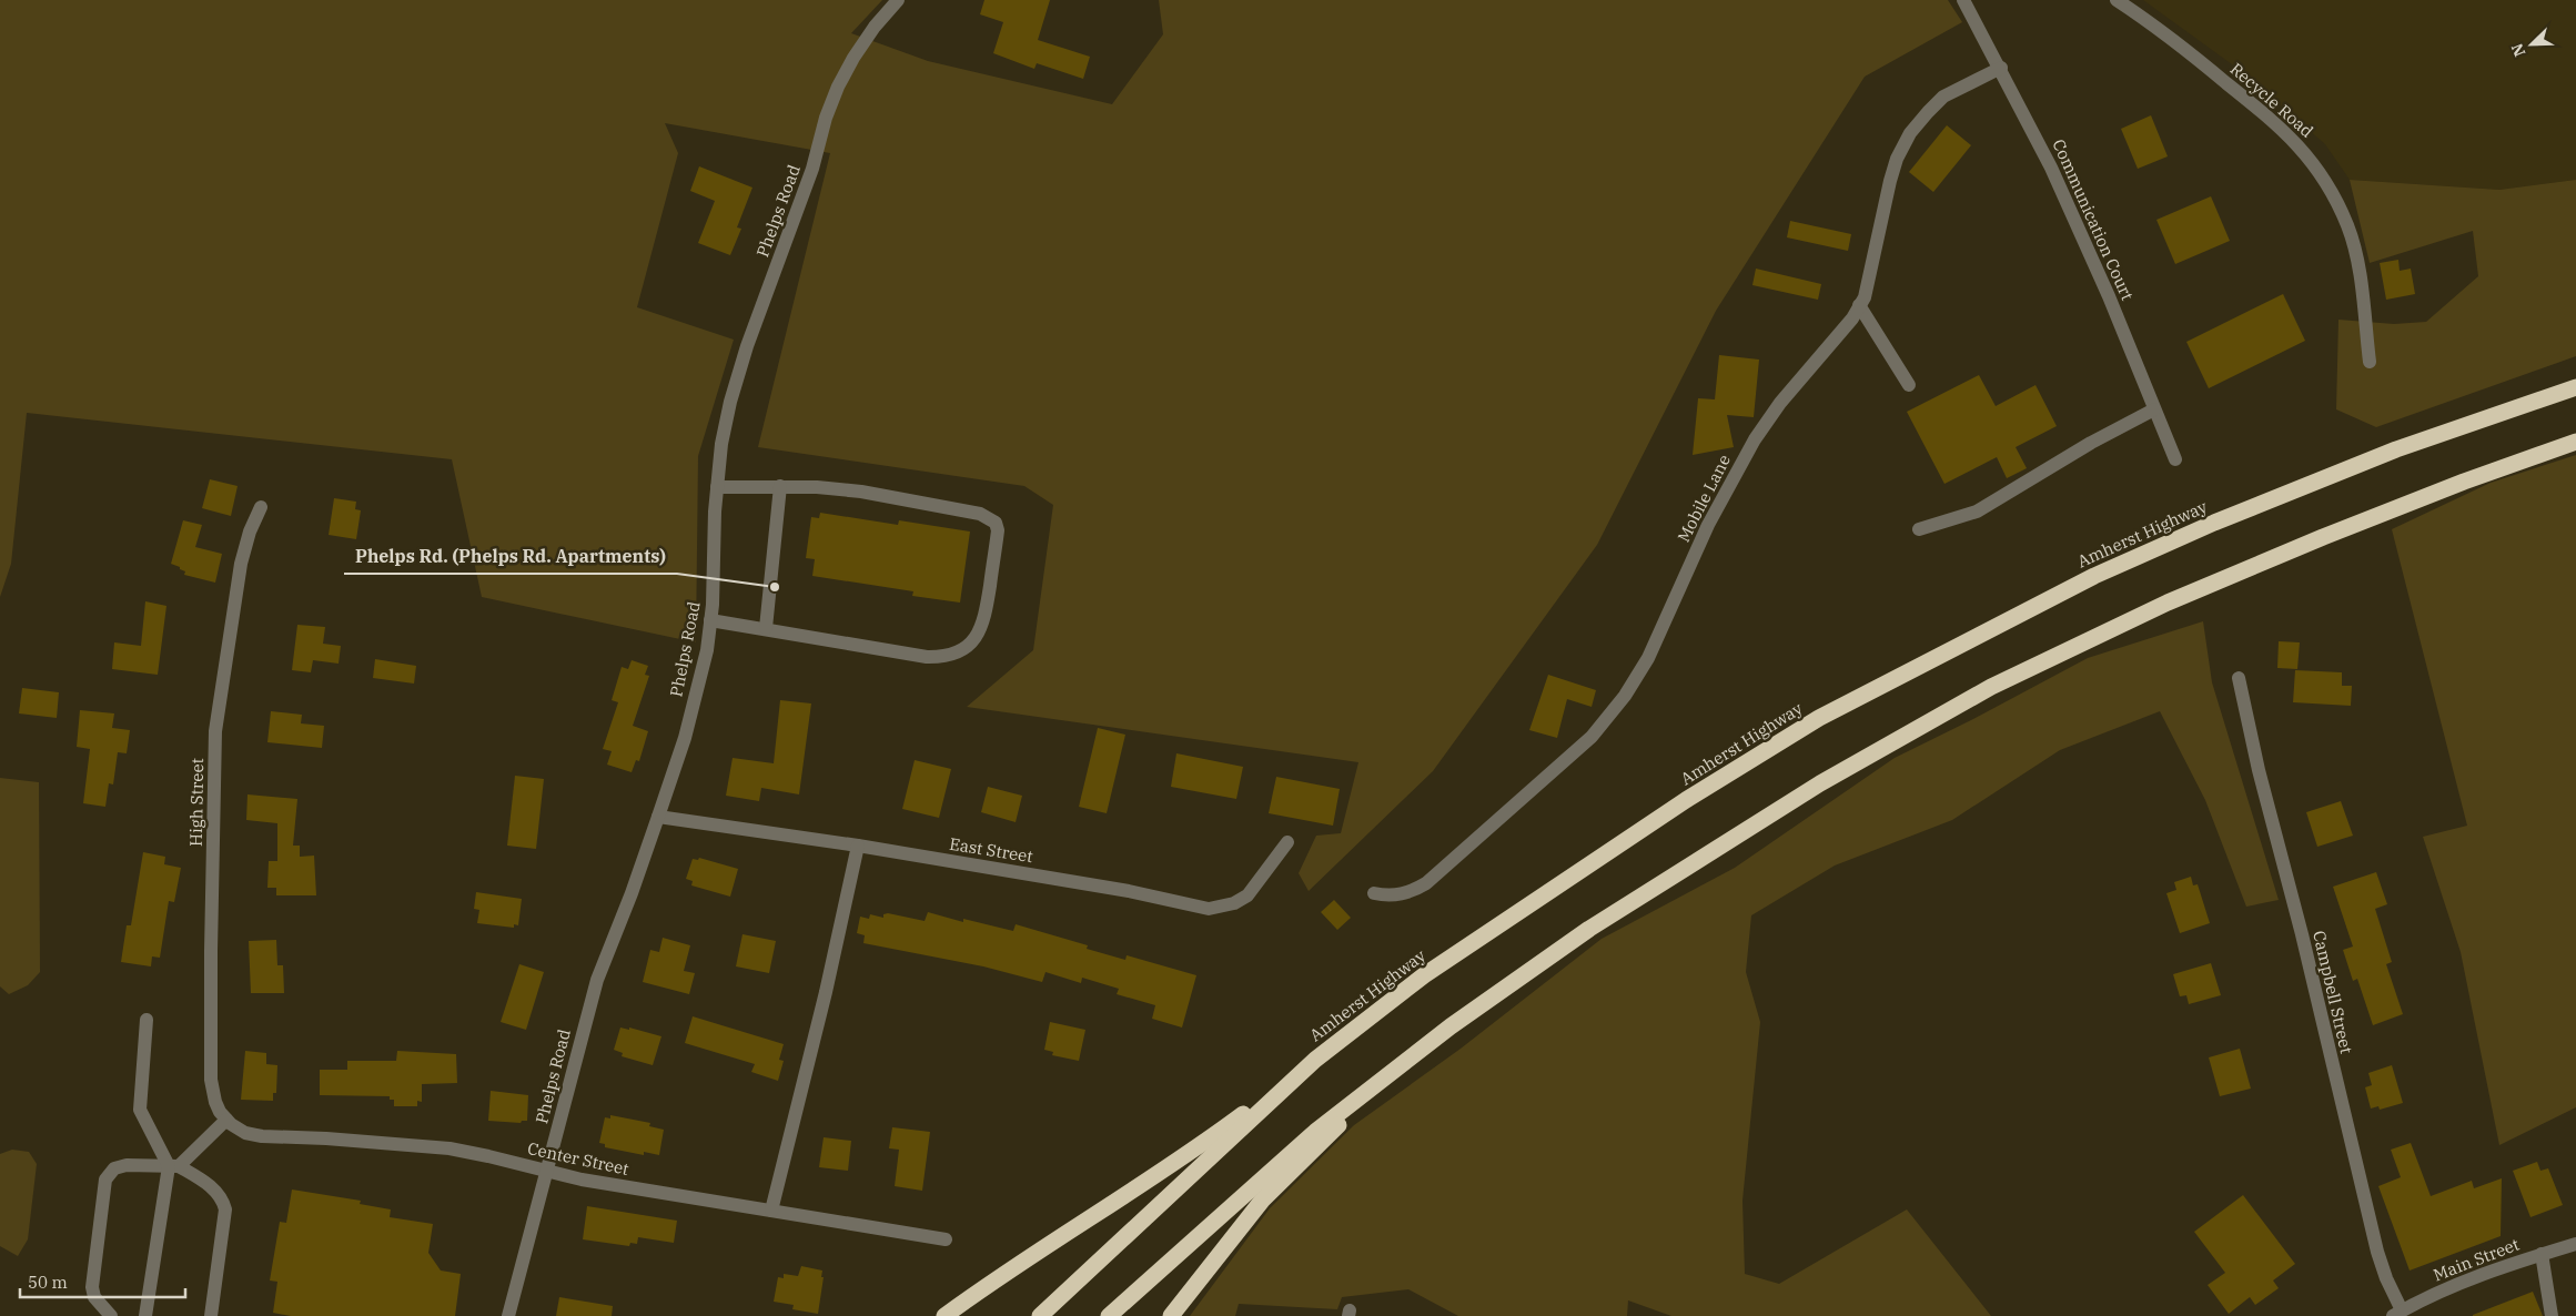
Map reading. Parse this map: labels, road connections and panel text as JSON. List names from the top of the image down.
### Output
{
  "streets": {
    "highway": ["Amherst Highway"],
    "street": [
      "Recycle Road",
      "Phelps Road",
      "Communication Court",
      "Mobile Lane",
      "High Street",
      "East Street",
      "Campbell Street",
      "Center Street",
      "Main Street"
    ]
  },
  "crossings": [
    ["Phelps Road", "East Street"],
    ["Phelps Road", "Center Street"],
    ["Communication Court", "Mobile Lane"],
    ["High Street", "Center Street"],
    ["Campbell Street", "Main Street"]
  ],
  "places": ["Phelps Rd. (Phelps Rd. Apartments)"],
  "scale_bar": "50 m",
  "north": "bottom left"
}
